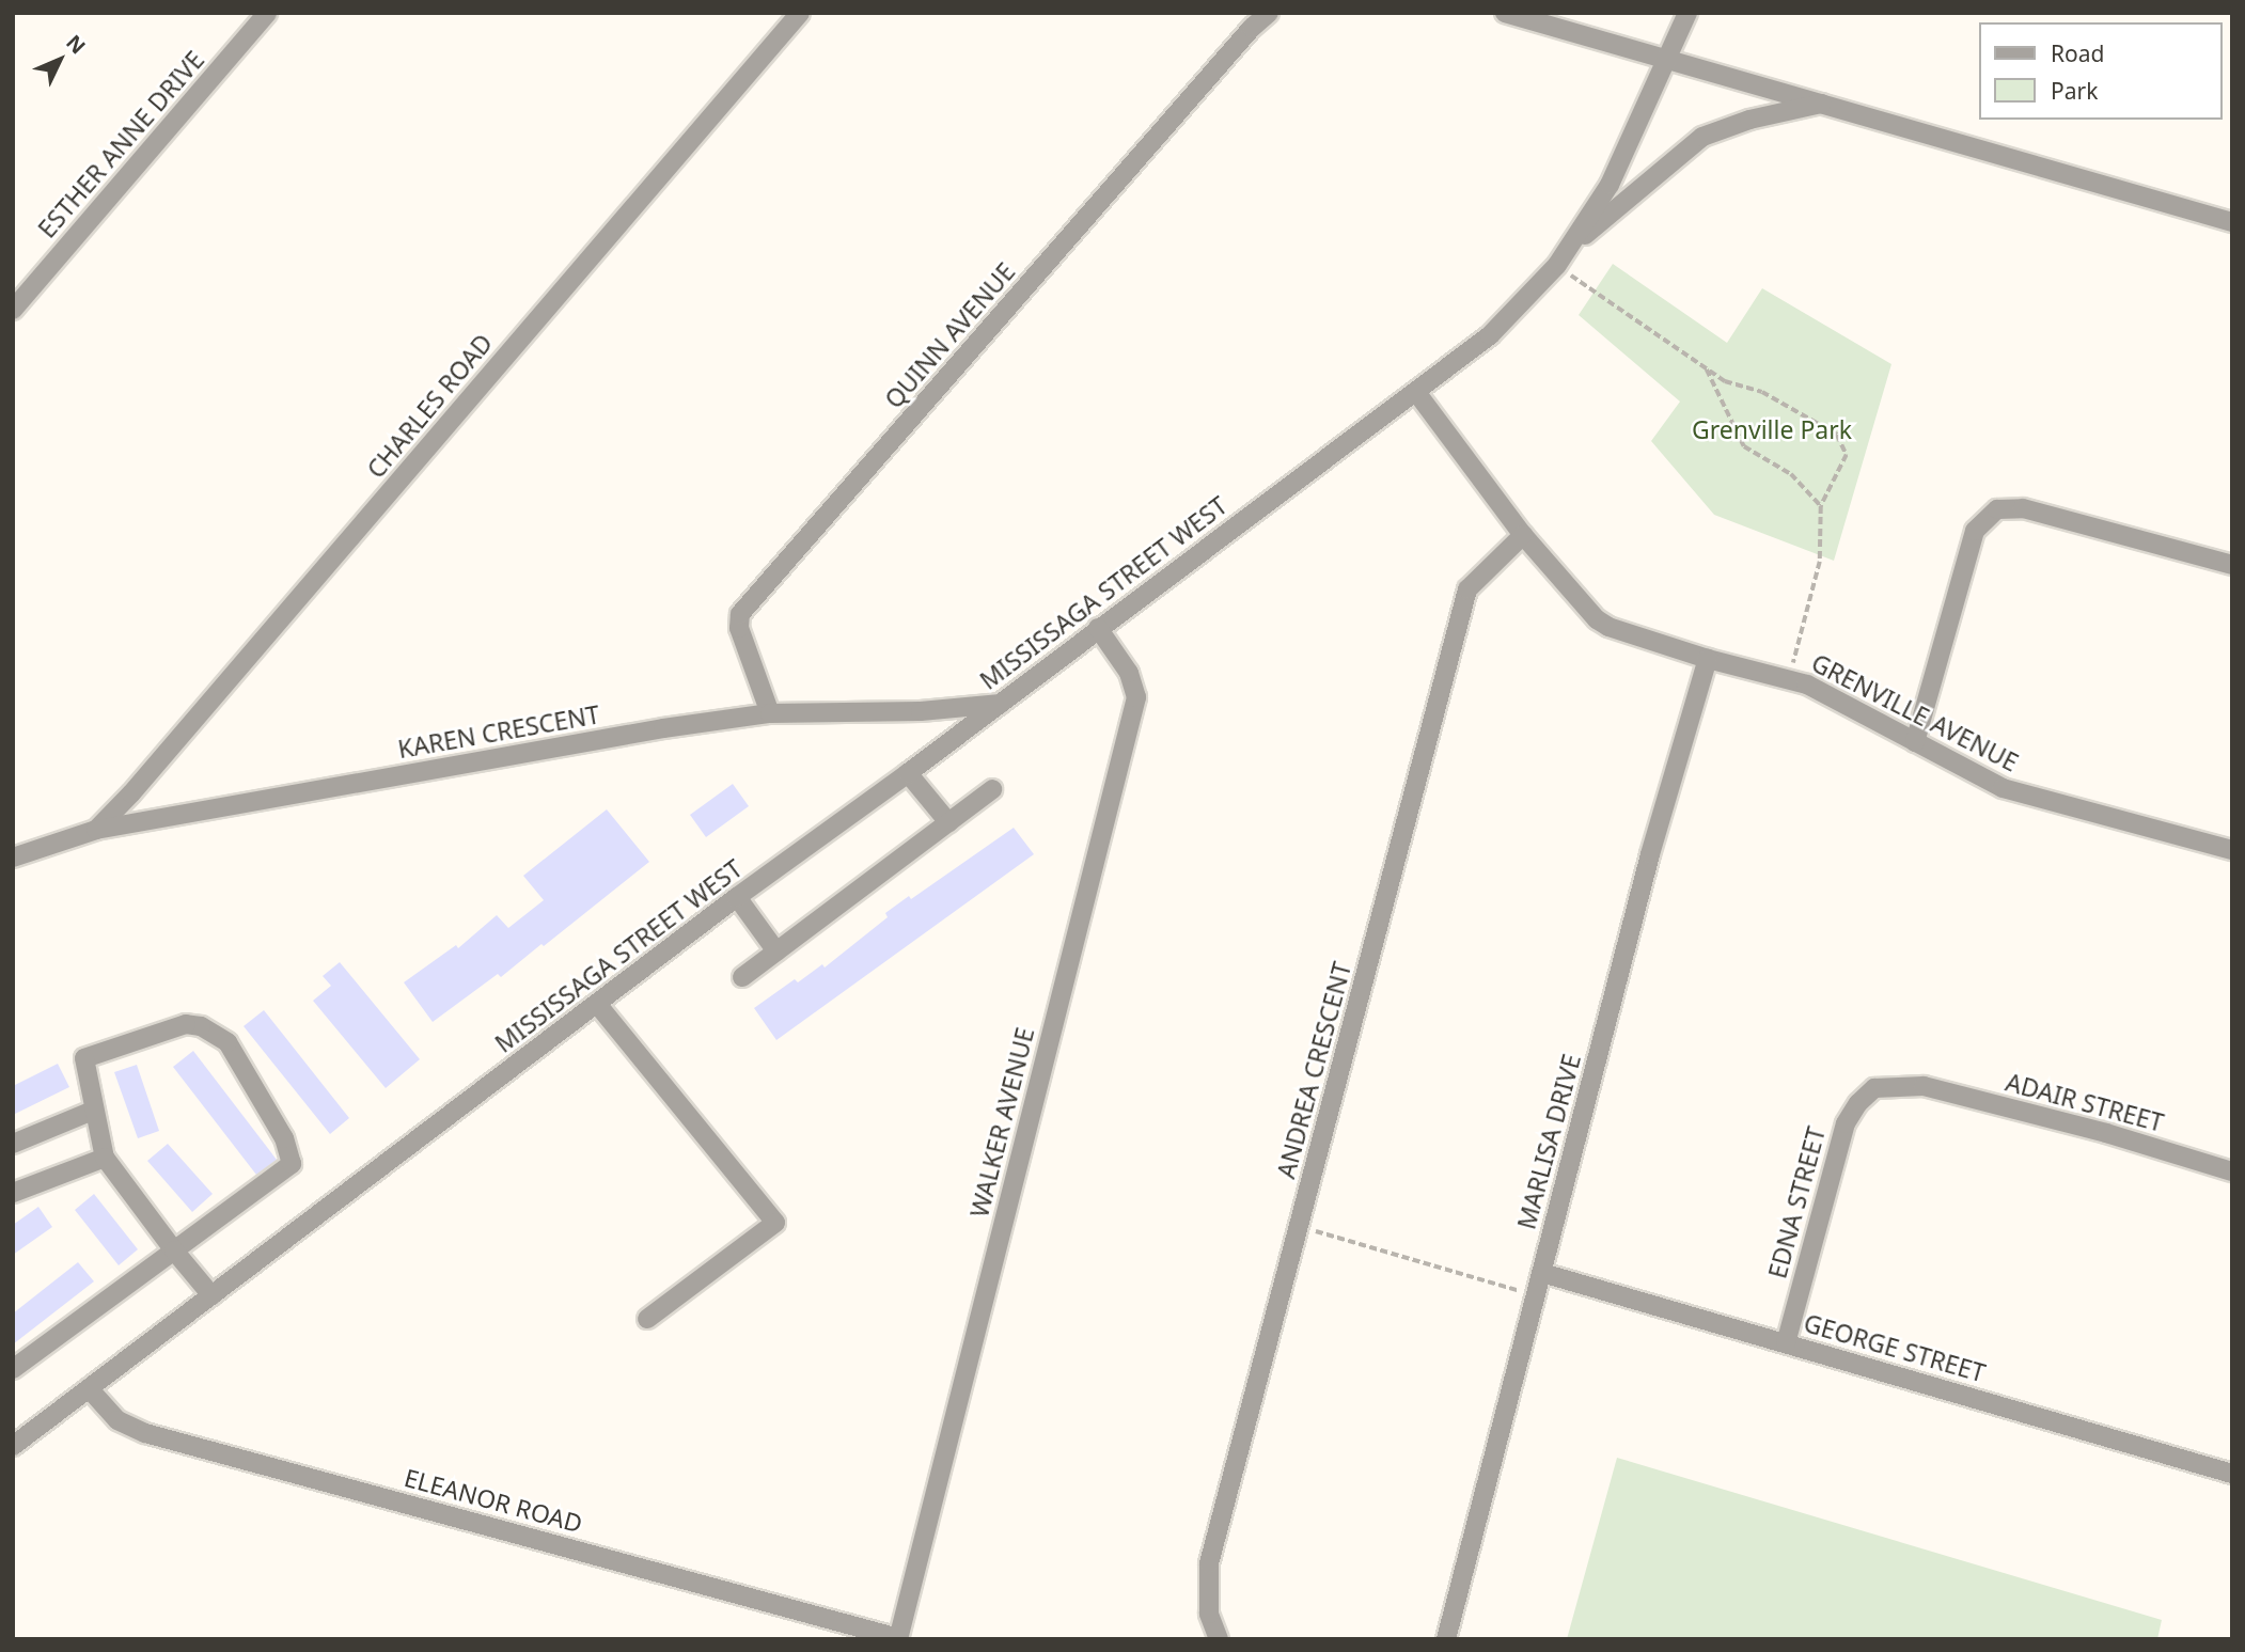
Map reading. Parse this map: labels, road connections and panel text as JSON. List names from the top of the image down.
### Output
{
  "streets": {
    "street": [
      "ESTHER ANNE DRIVE",
      "QUINN AVENUE",
      "CHARLES ROAD",
      "MISSISSAGA STREET WEST",
      "GRENVILLE AVENUE",
      "KAREN CRESCENT",
      "ANDREA CRESCENT",
      "ADAIR STREET",
      "WALKER AVENUE",
      "MARLISA DRIVE",
      "EDNA STREET",
      "GEORGE STREET",
      "ELEANOR ROAD"
    ]
  },
  "crossings": [
    ["QUINN AVENUE", "KAREN CRESCENT"],
    ["CHARLES ROAD", "KAREN CRESCENT"],
    ["MISSISSAGA STREET WEST", "GRENVILLE AVENUE"],
    ["MISSISSAGA STREET WEST", "KAREN CRESCENT"],
    ["MISSISSAGA STREET WEST", "WALKER AVENUE"],
    ["MISSISSAGA STREET WEST", "ELEANOR ROAD"],
    ["GRENVILLE AVENUE", "ANDREA CRESCENT"],
    ["GRENVILLE AVENUE", "MARLISA DRIVE"],
    ["ADAIR STREET", "EDNA STREET"],
    ["WALKER AVENUE", "ELEANOR ROAD"],
    ["MARLISA DRIVE", "GEORGE STREET"],
    ["EDNA STREET", "GEORGE STREET"]
  ],
  "parks": ["Grenville Park"],
  "legend": ["Road", "Park"],
  "north": "top right"
}
